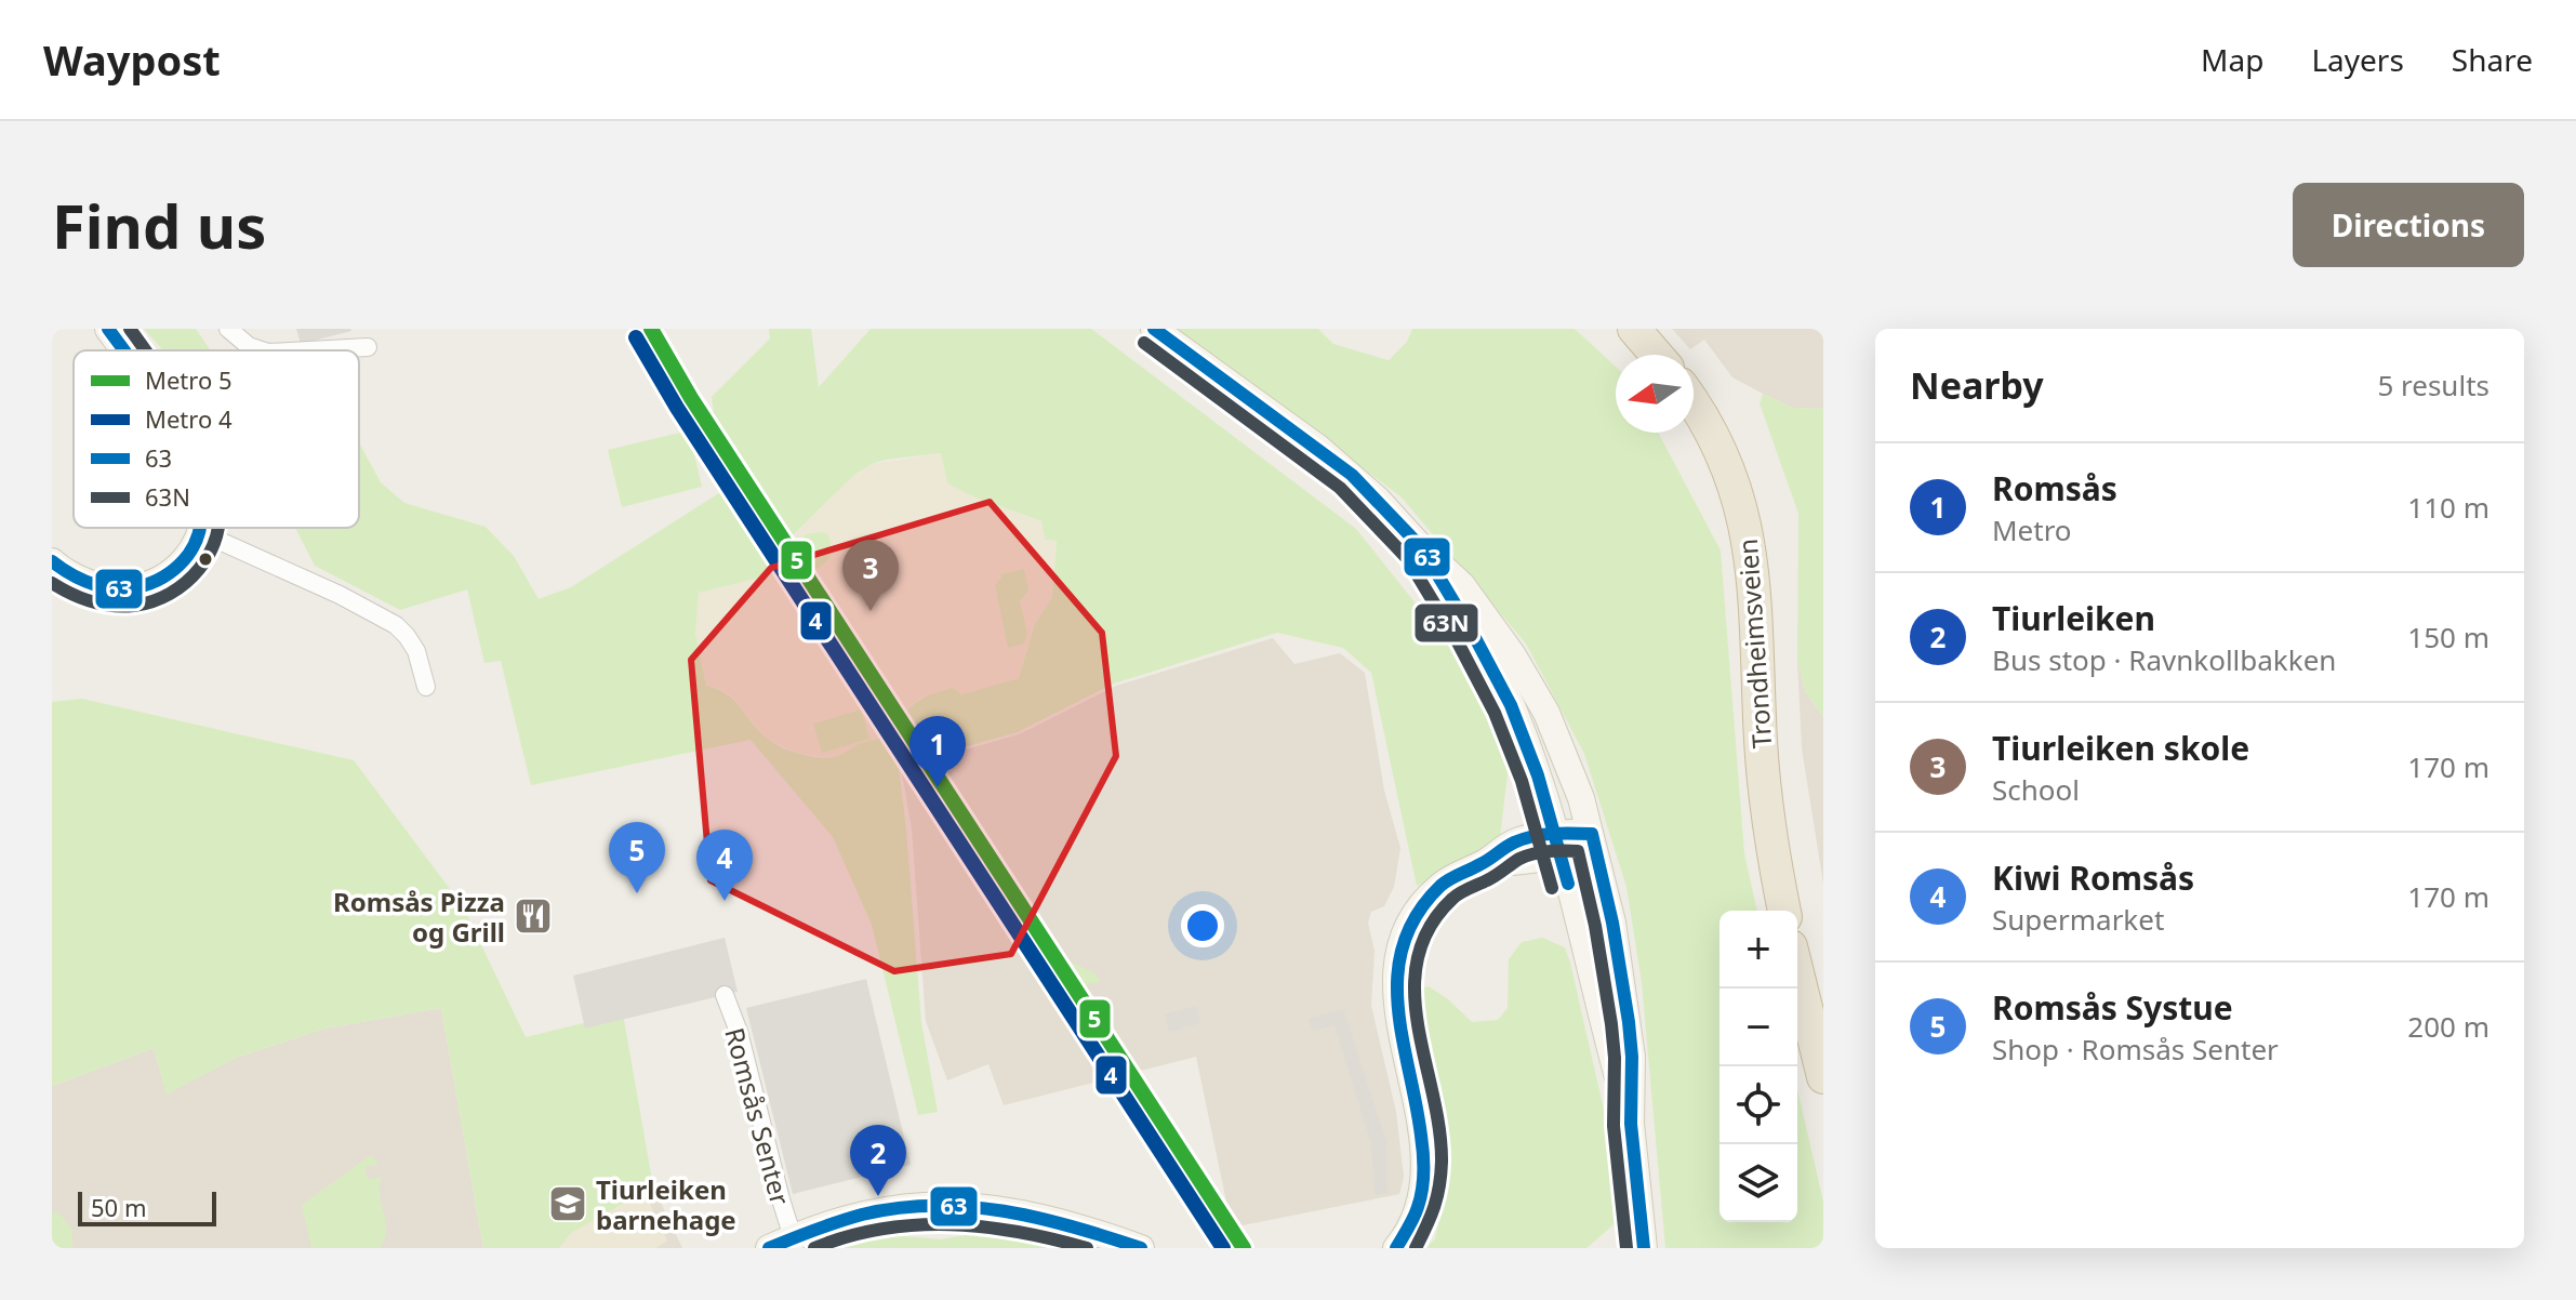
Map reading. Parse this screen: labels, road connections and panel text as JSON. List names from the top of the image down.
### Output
{
  "streets": {
    "highway": ["Trondheimsveien"],
    "street": ["Romsås Senter"]
  },
  "places": {
    "restaurant": ["Romsås Pizza og Grill"],
    "school or university": ["Tiurleiken barnehage"]
  },
  "lines": [
    "metro line 5",
    "transit line 63",
    "transit line 63N",
    "metro line 4"
  ],
  "legend": [
    "Metro 5",
    "Metro 4",
    "63",
    "63N"
  ],
  "scale_bar": "50 m",
  "north": "left",
  "page": {
    "header": "Waypost",
    "nav": ["Map", "Layers", "Share"],
    "buttons": "Directions",
    "title": "Find us",
    "heading": ["Nearby", "5 results"],
    "list": [
      {
        "mark": "1",
        "name": "Romsås",
        "note": "Metro",
        "value": "110 m"
      },
      {
        "mark": "2",
        "name": "Tiurleiken",
        "note": "Bus stop · Ravnkollbakken",
        "value": "150 m"
      },
      {
        "mark": "3",
        "name": "Tiurleiken skole",
        "note": "School",
        "value": "170 m"
      },
      {
        "mark": "4",
        "name": "Kiwi Romsås",
        "note": "Supermarket",
        "value": "170 m"
      },
      {
        "mark": "5",
        "name": "Romsås Systue",
        "note": "Shop · Romsås Senter",
        "value": "200 m"
      }
    ],
    "pins": [
      "3",
      "1",
      "5",
      "4",
      "2"
    ],
    "map_buttons": ["+", "−"],
    "scale": "50 m"
  }
}
